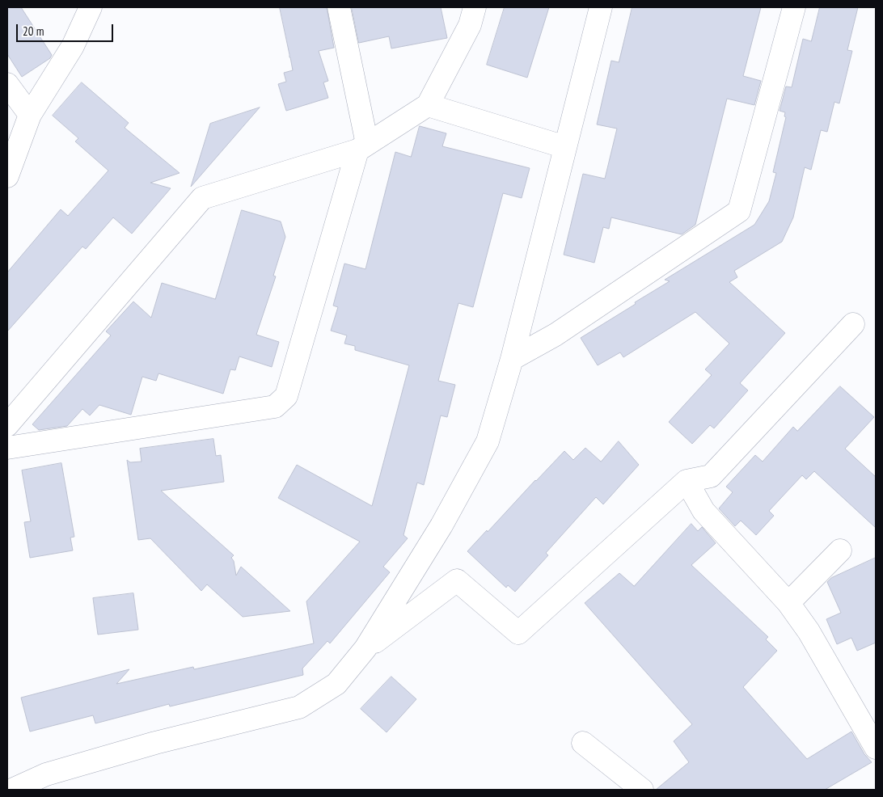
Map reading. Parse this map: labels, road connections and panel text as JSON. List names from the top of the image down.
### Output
{
  "scale_bar": "20 m"
}
